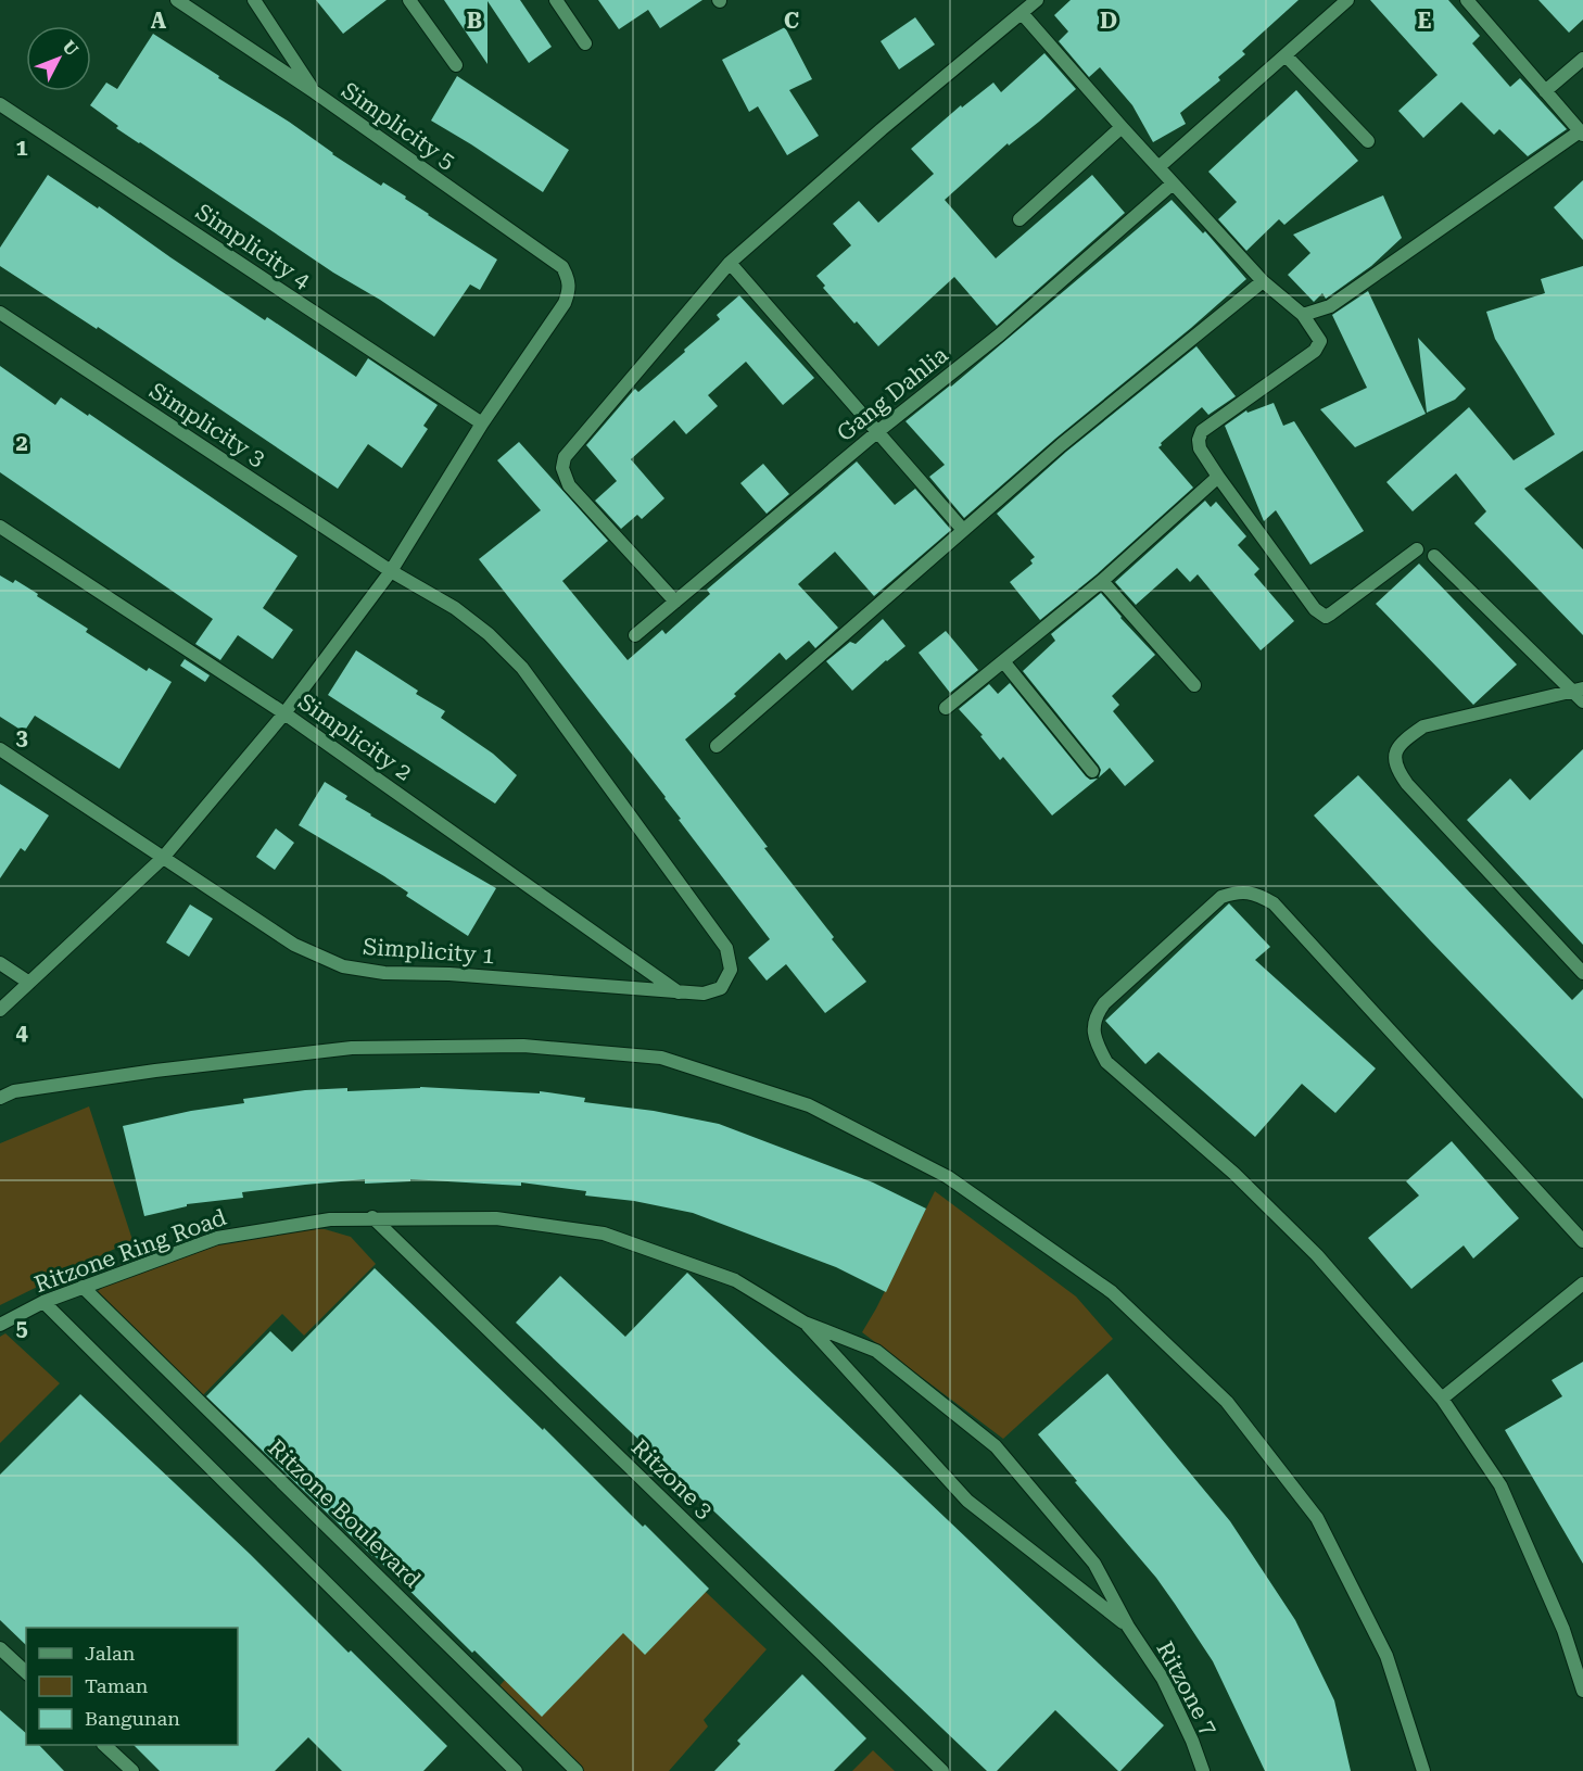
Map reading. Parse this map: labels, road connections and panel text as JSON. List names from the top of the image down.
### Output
{
  "streets": {
    "street": [
      "Simplicity 5",
      "Simplicity 4",
      "Gang Dahlia",
      "Simplicity 3",
      "Simplicity 2",
      "Simplicity 1",
      "Ritzone Ring Road",
      "Ritzone 3",
      "Ritzone Boulevard",
      "Ritzone 7"
    ]
  },
  "crossings": [
    ["Simplicity 5", "Simplicity 4"],
    ["Simplicity 3", "Simplicity 1"],
    ["Simplicity 2", "Simplicity 1"],
    ["Ritzone Ring Road", "Ritzone 3"],
    ["Ritzone Ring Road", "Ritzone Boulevard"],
    ["Ritzone Ring Road", "Ritzone 7"]
  ],
  "legend": ["Jalan", "Taman", "Bangunan"],
  "north": "top right",
  "grid": {
    "columns": [
      "A",
      "B",
      "C",
      "D",
      "E"
    ],
    "rows": [
      "1",
      "2",
      "3",
      "4",
      "5"
    ]
  }
}
